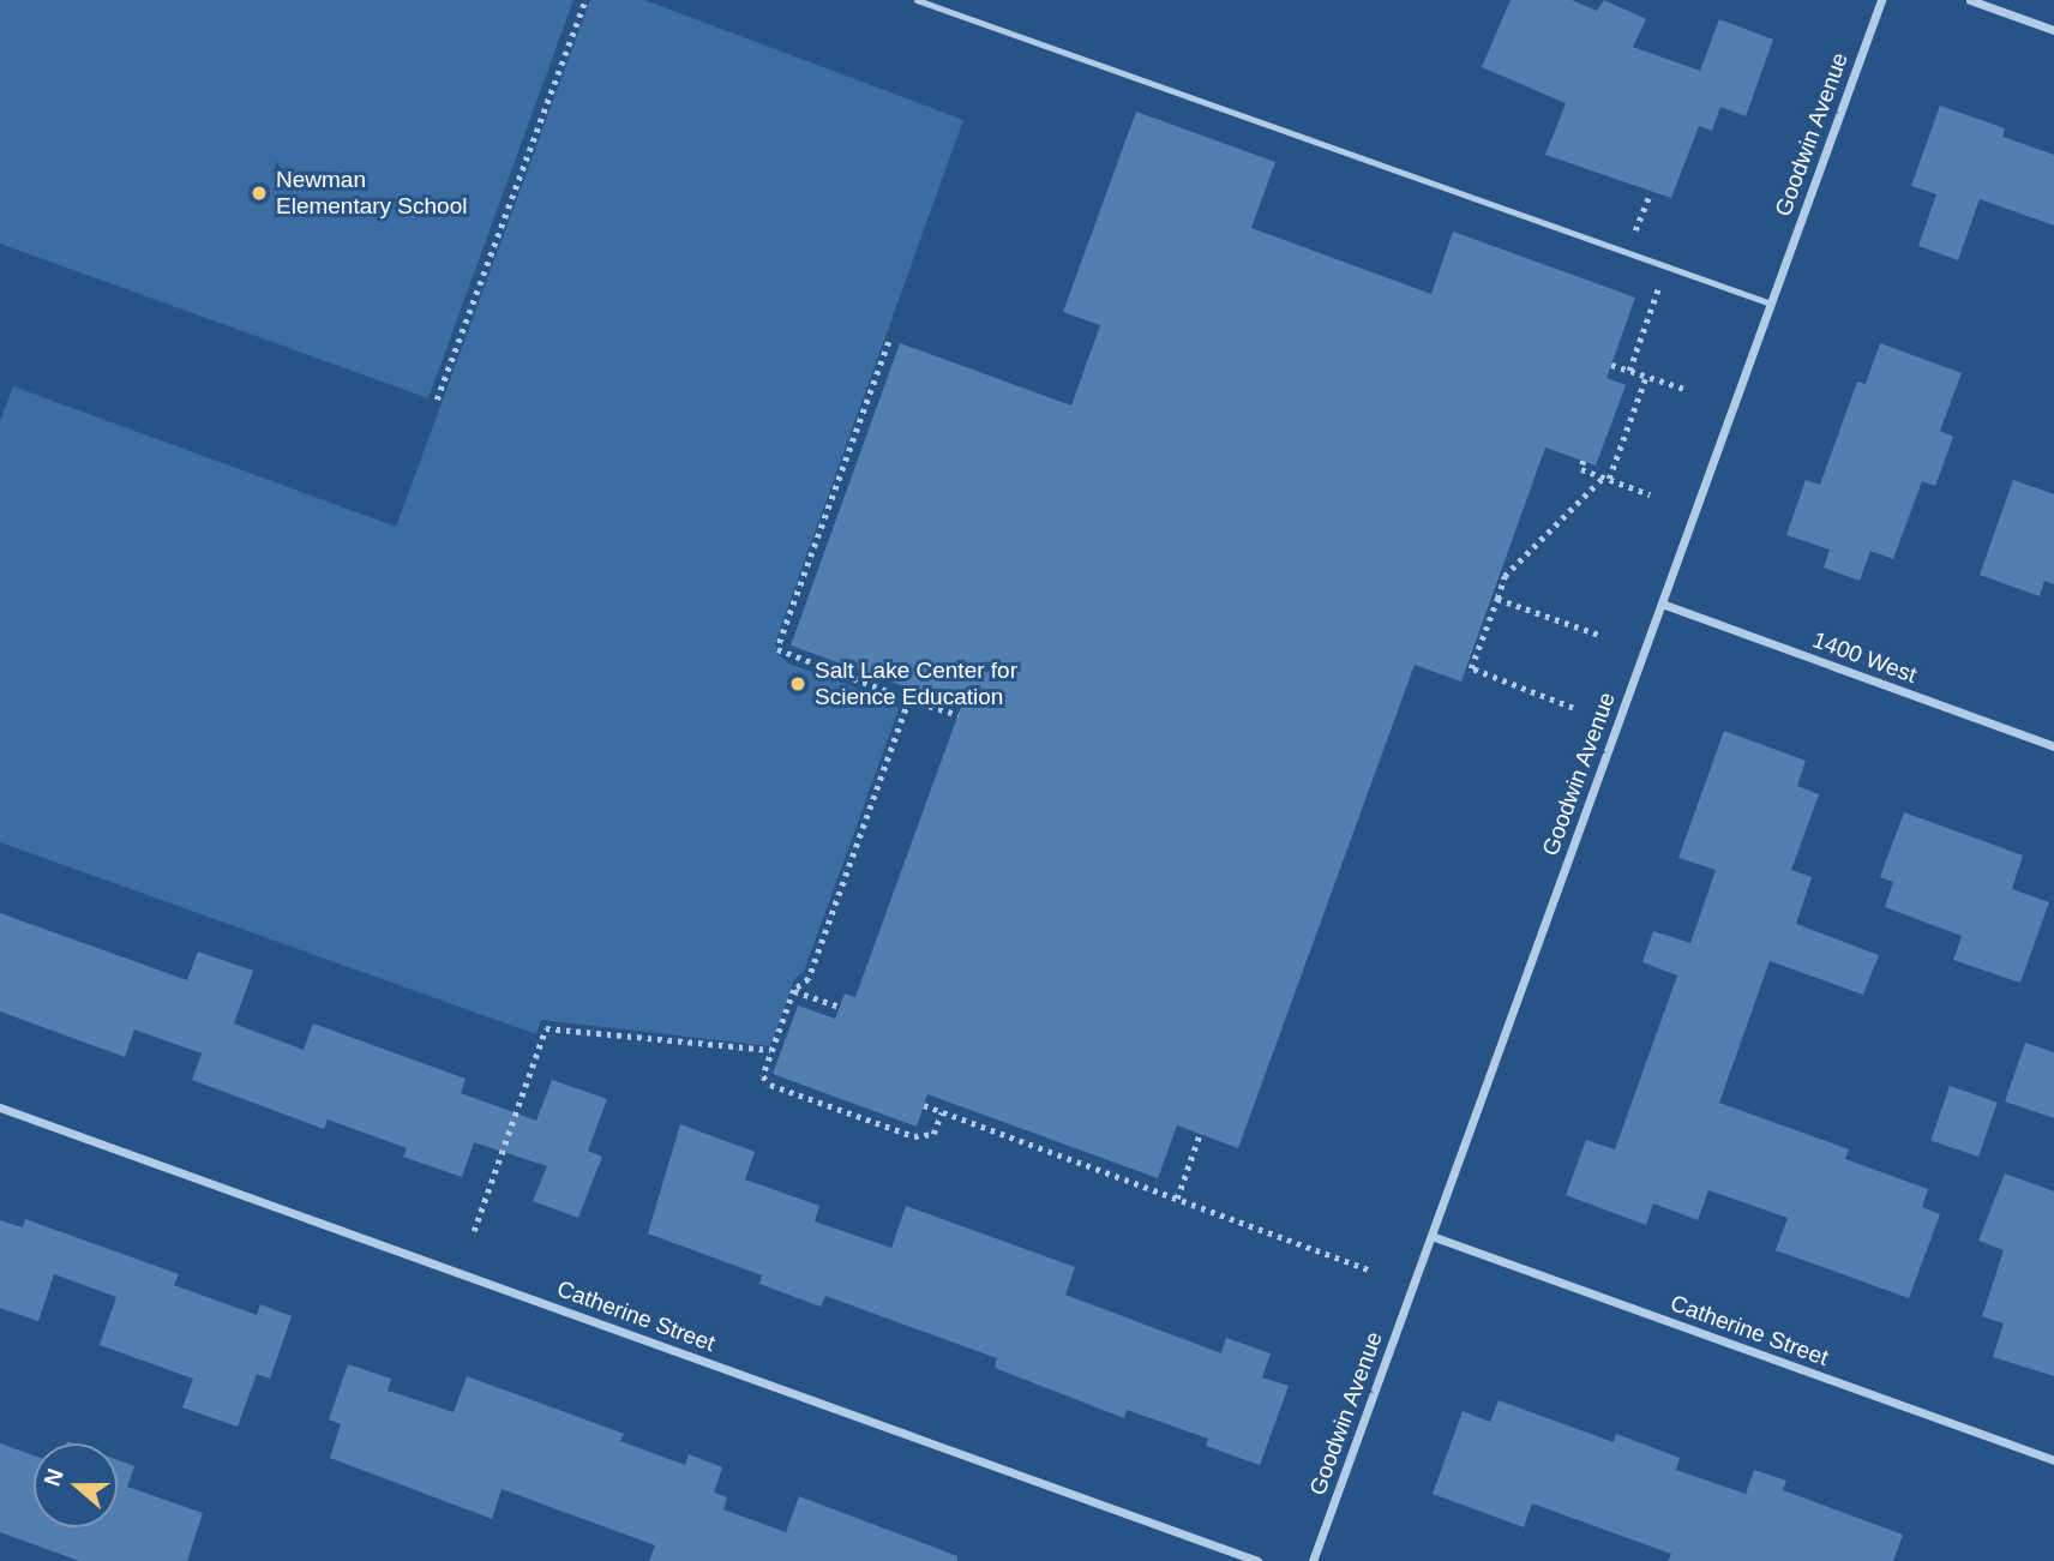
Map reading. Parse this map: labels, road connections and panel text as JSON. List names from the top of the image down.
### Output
{
  "streets": {
    "street": ["Goodwin Avenue", "1400 West", "Catherine Street"]
  },
  "crossings": [
    ["Goodwin Avenue", "1400 West"],
    ["Goodwin Avenue", "Catherine Street"]
  ],
  "places": ["Newman Elementary School", "Salt Lake Center for Science Education"],
  "north": "left"
}
